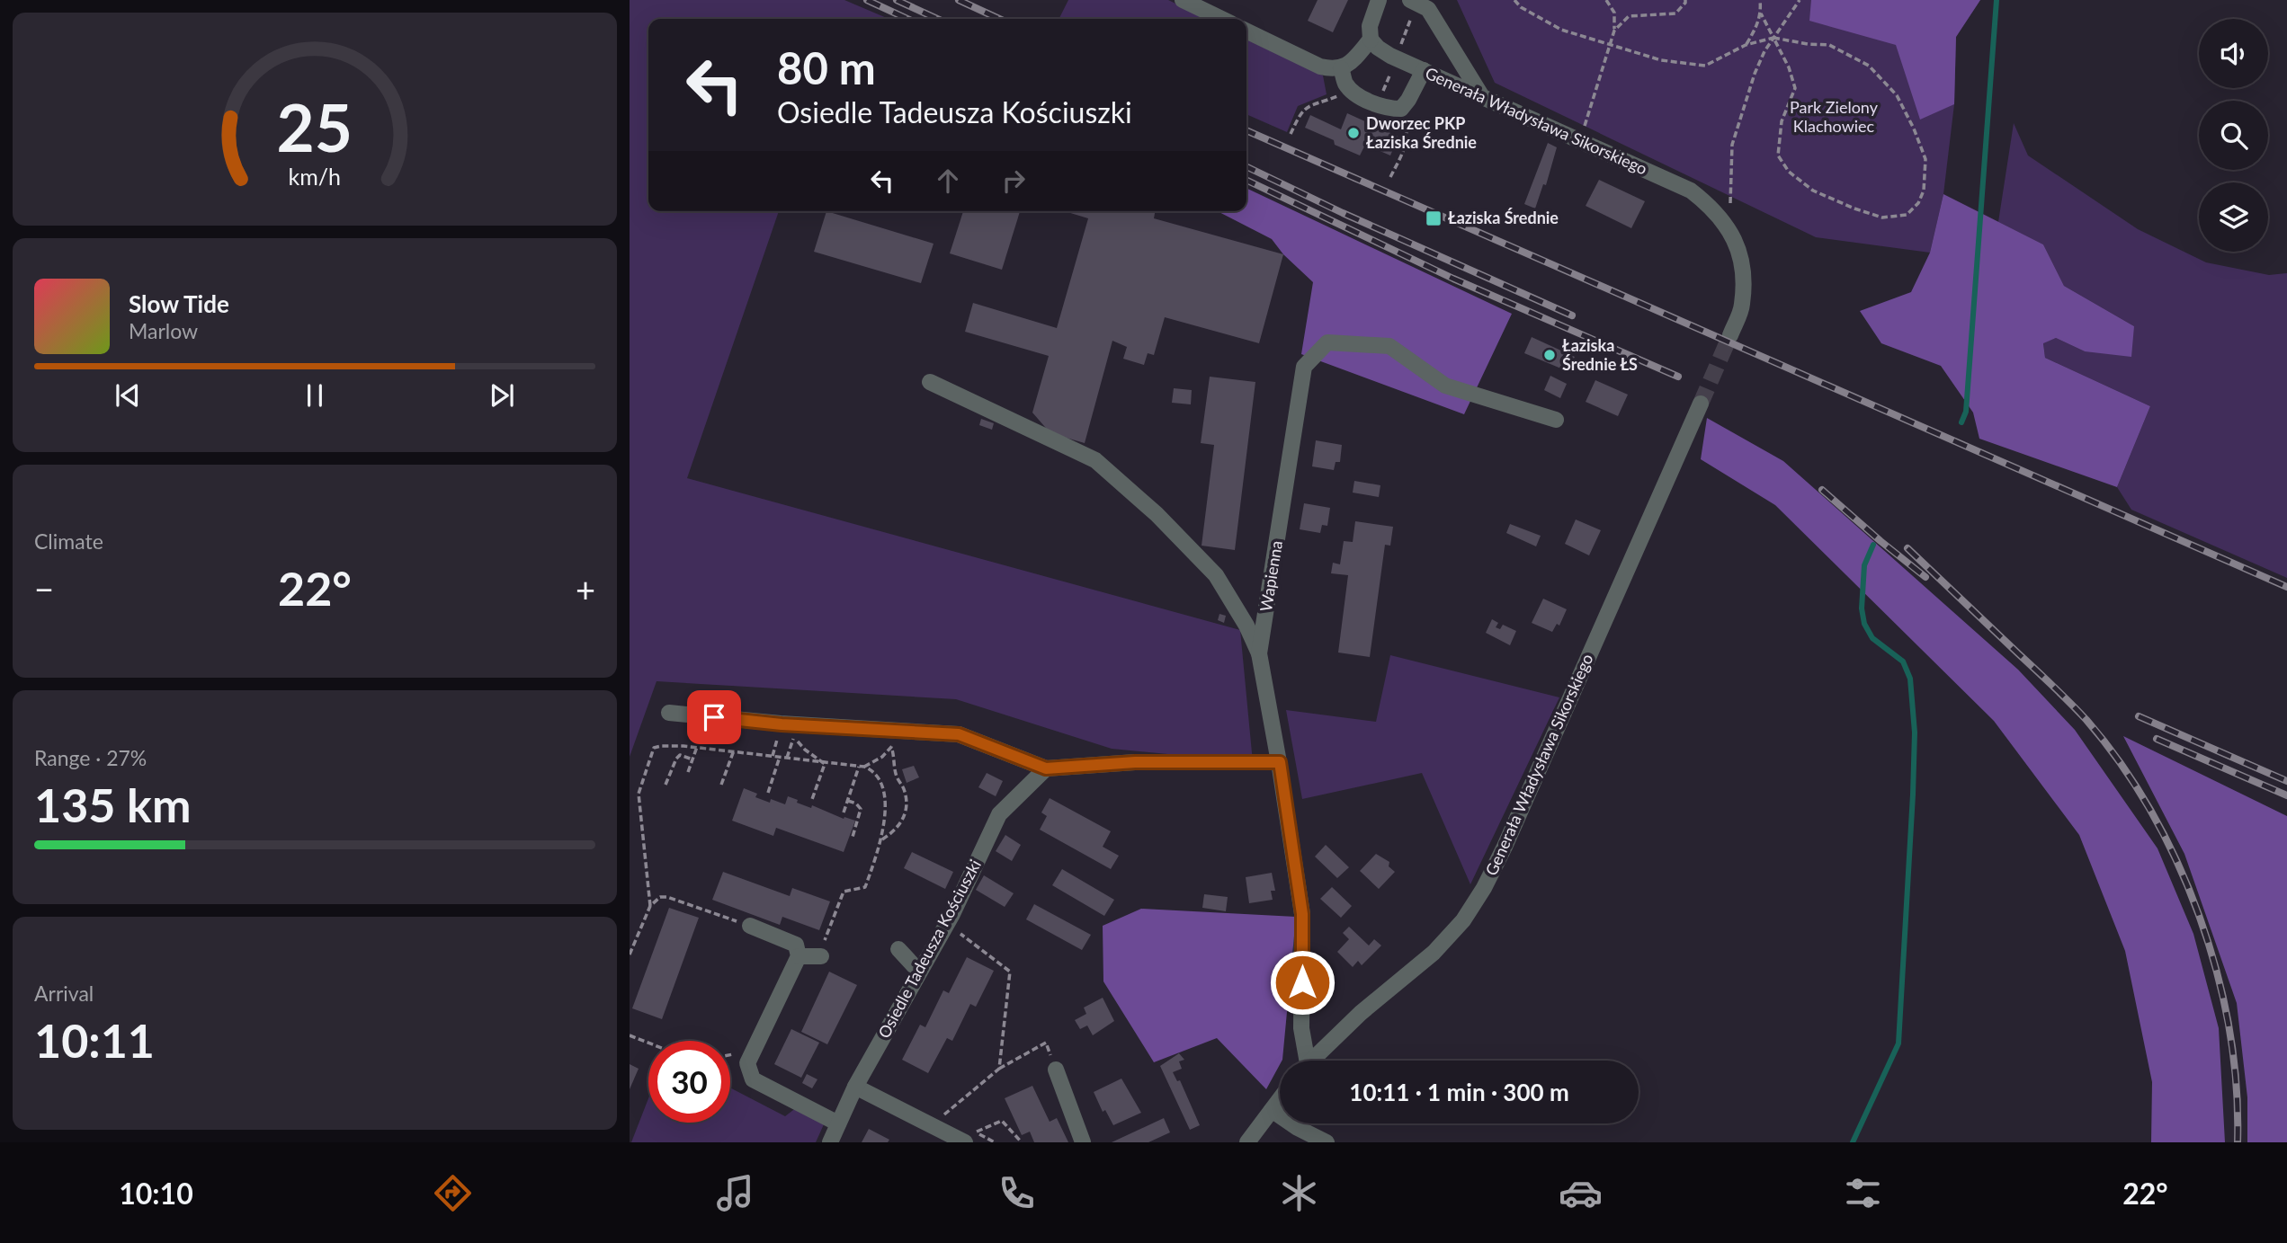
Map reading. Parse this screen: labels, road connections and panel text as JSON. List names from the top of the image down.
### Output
{
  "streets": {
    "street": ["Generała Władysława Sikorskiego", "Wapienna", "Osiedle Tadeusza Kościuszki"]
  },
  "parks": ["Park Zielony Klachowiec"],
  "places": {
    "other": ["Dworzec PKP Łaziska Średnie", "Łaziska Średnie ŁS"],
    "transit": ["Łaziska Średnie"]
  },
  "page": {
    "turn": ["80 m", "Osiedle Tadeusza Kościuszki"],
    "song": ["Slow Tide", "Marlow"],
    "tile": [
      "Climate",
      ["Range · 27%", "135 km"],
      ["Arrival", "10:11"]
    ],
    "heat": ["−", "22°", "+"],
    "limit": "30",
    "trip": "10:11 · 1 min · 300 m",
    "tabs": ["10:10", "22°"],
    "gauge": ["25", "km/h"]
  }
}
